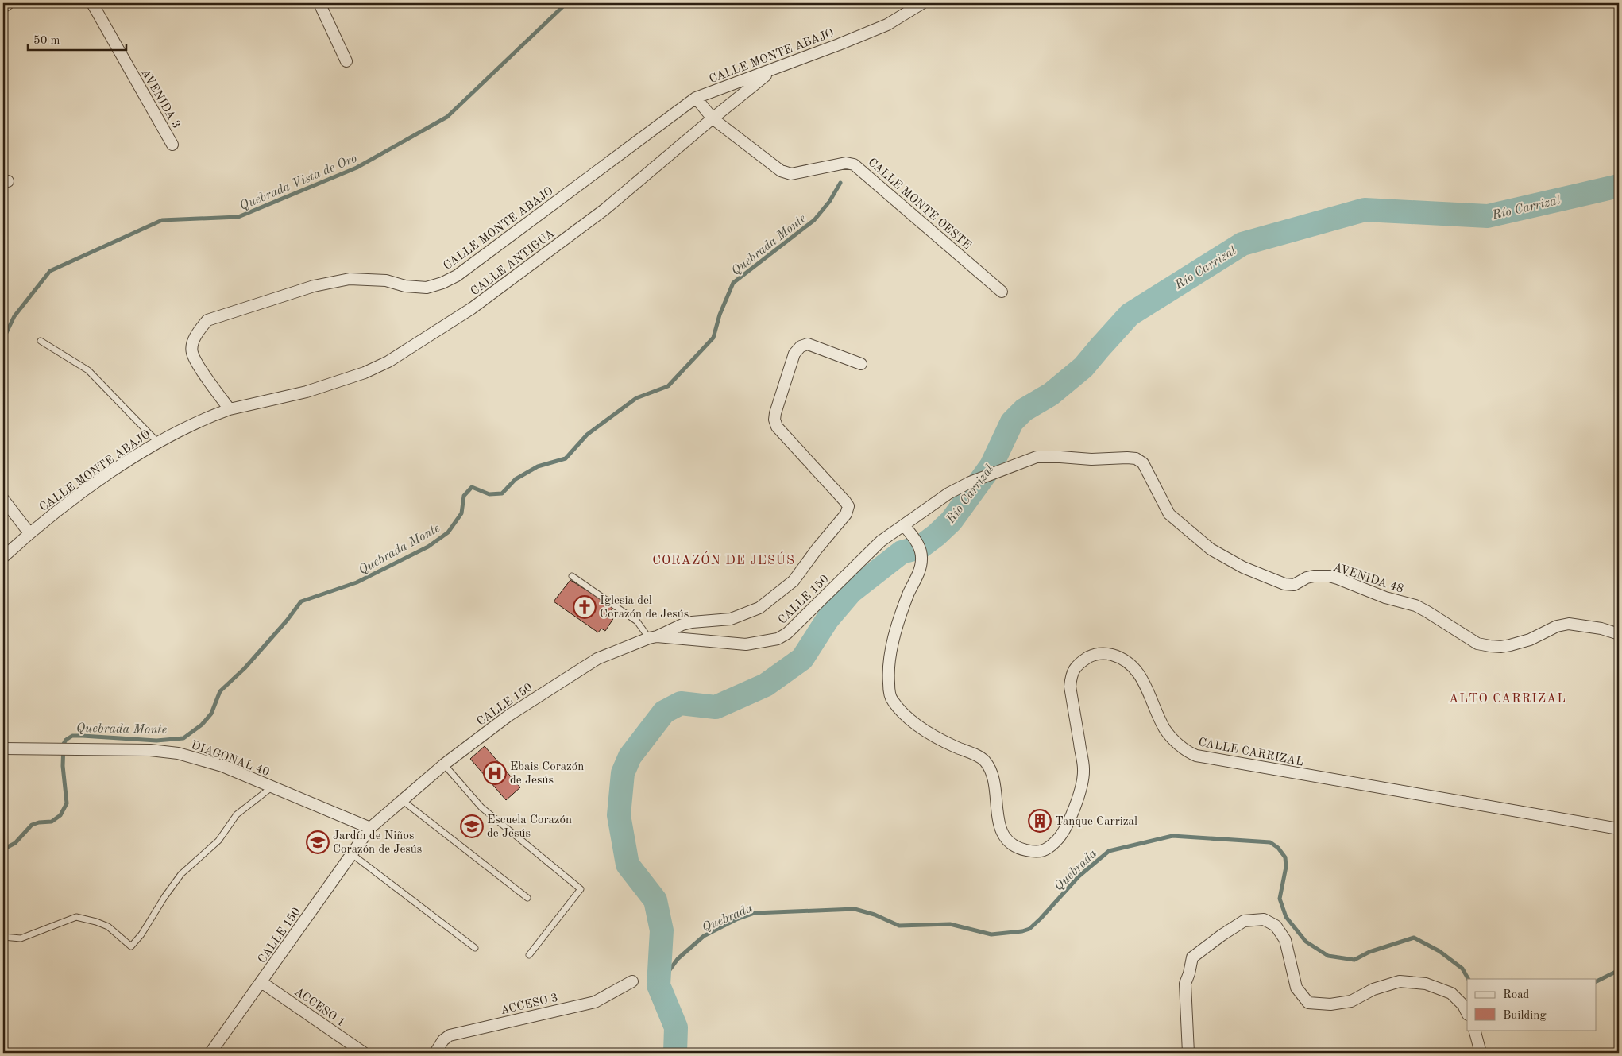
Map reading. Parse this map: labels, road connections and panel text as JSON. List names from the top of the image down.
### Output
{
  "streets": {
    "street": [
      "CALLE MONTE ABAJO",
      "AVENIDA 3",
      "CALLE MONTE OESTE",
      "CALLE ANTIGUA",
      "AVENIDA 48",
      "CALLE 150",
      "CALLE CARRIZAL",
      "DIAGONAL 40",
      "ACCESO 3",
      "ACCESO 1"
    ]
  },
  "crossings": [
    ["CALLE MONTE ABAJO", "CALLE MONTE OESTE"],
    ["CALLE MONTE ABAJO", "CALLE ANTIGUA"],
    ["CALLE MONTE OESTE", "CALLE ANTIGUA"],
    ["AVENIDA 48", "CALLE 150"],
    ["AVENIDA 48", "CALLE CARRIZAL"],
    ["CALLE 150", "CALLE CARRIZAL"],
    ["CALLE 150", "DIAGONAL 40"],
    ["CALLE 150", "ACCESO 1"]
  ],
  "districts": ["CORAZÓN DE JESÚS", "ALTO CARRIZAL"],
  "water": [
    "Quebrada Vista de Oro",
    "Río Carrizal",
    "Quebrada Monte",
    "Quebrada"
  ],
  "places": {
    "church": ["Iglesia del Corazón de Jesús"],
    "hospital": ["Ebais Corazón de Jesús"],
    "building": ["Tanque Carrizal"],
    "school or university": ["Escuela Corazón de Jesús", "Jardín de Niños Corazón de Jesús"]
  },
  "legend": ["Road", "Building"],
  "scale_bar": "50 m"
}
